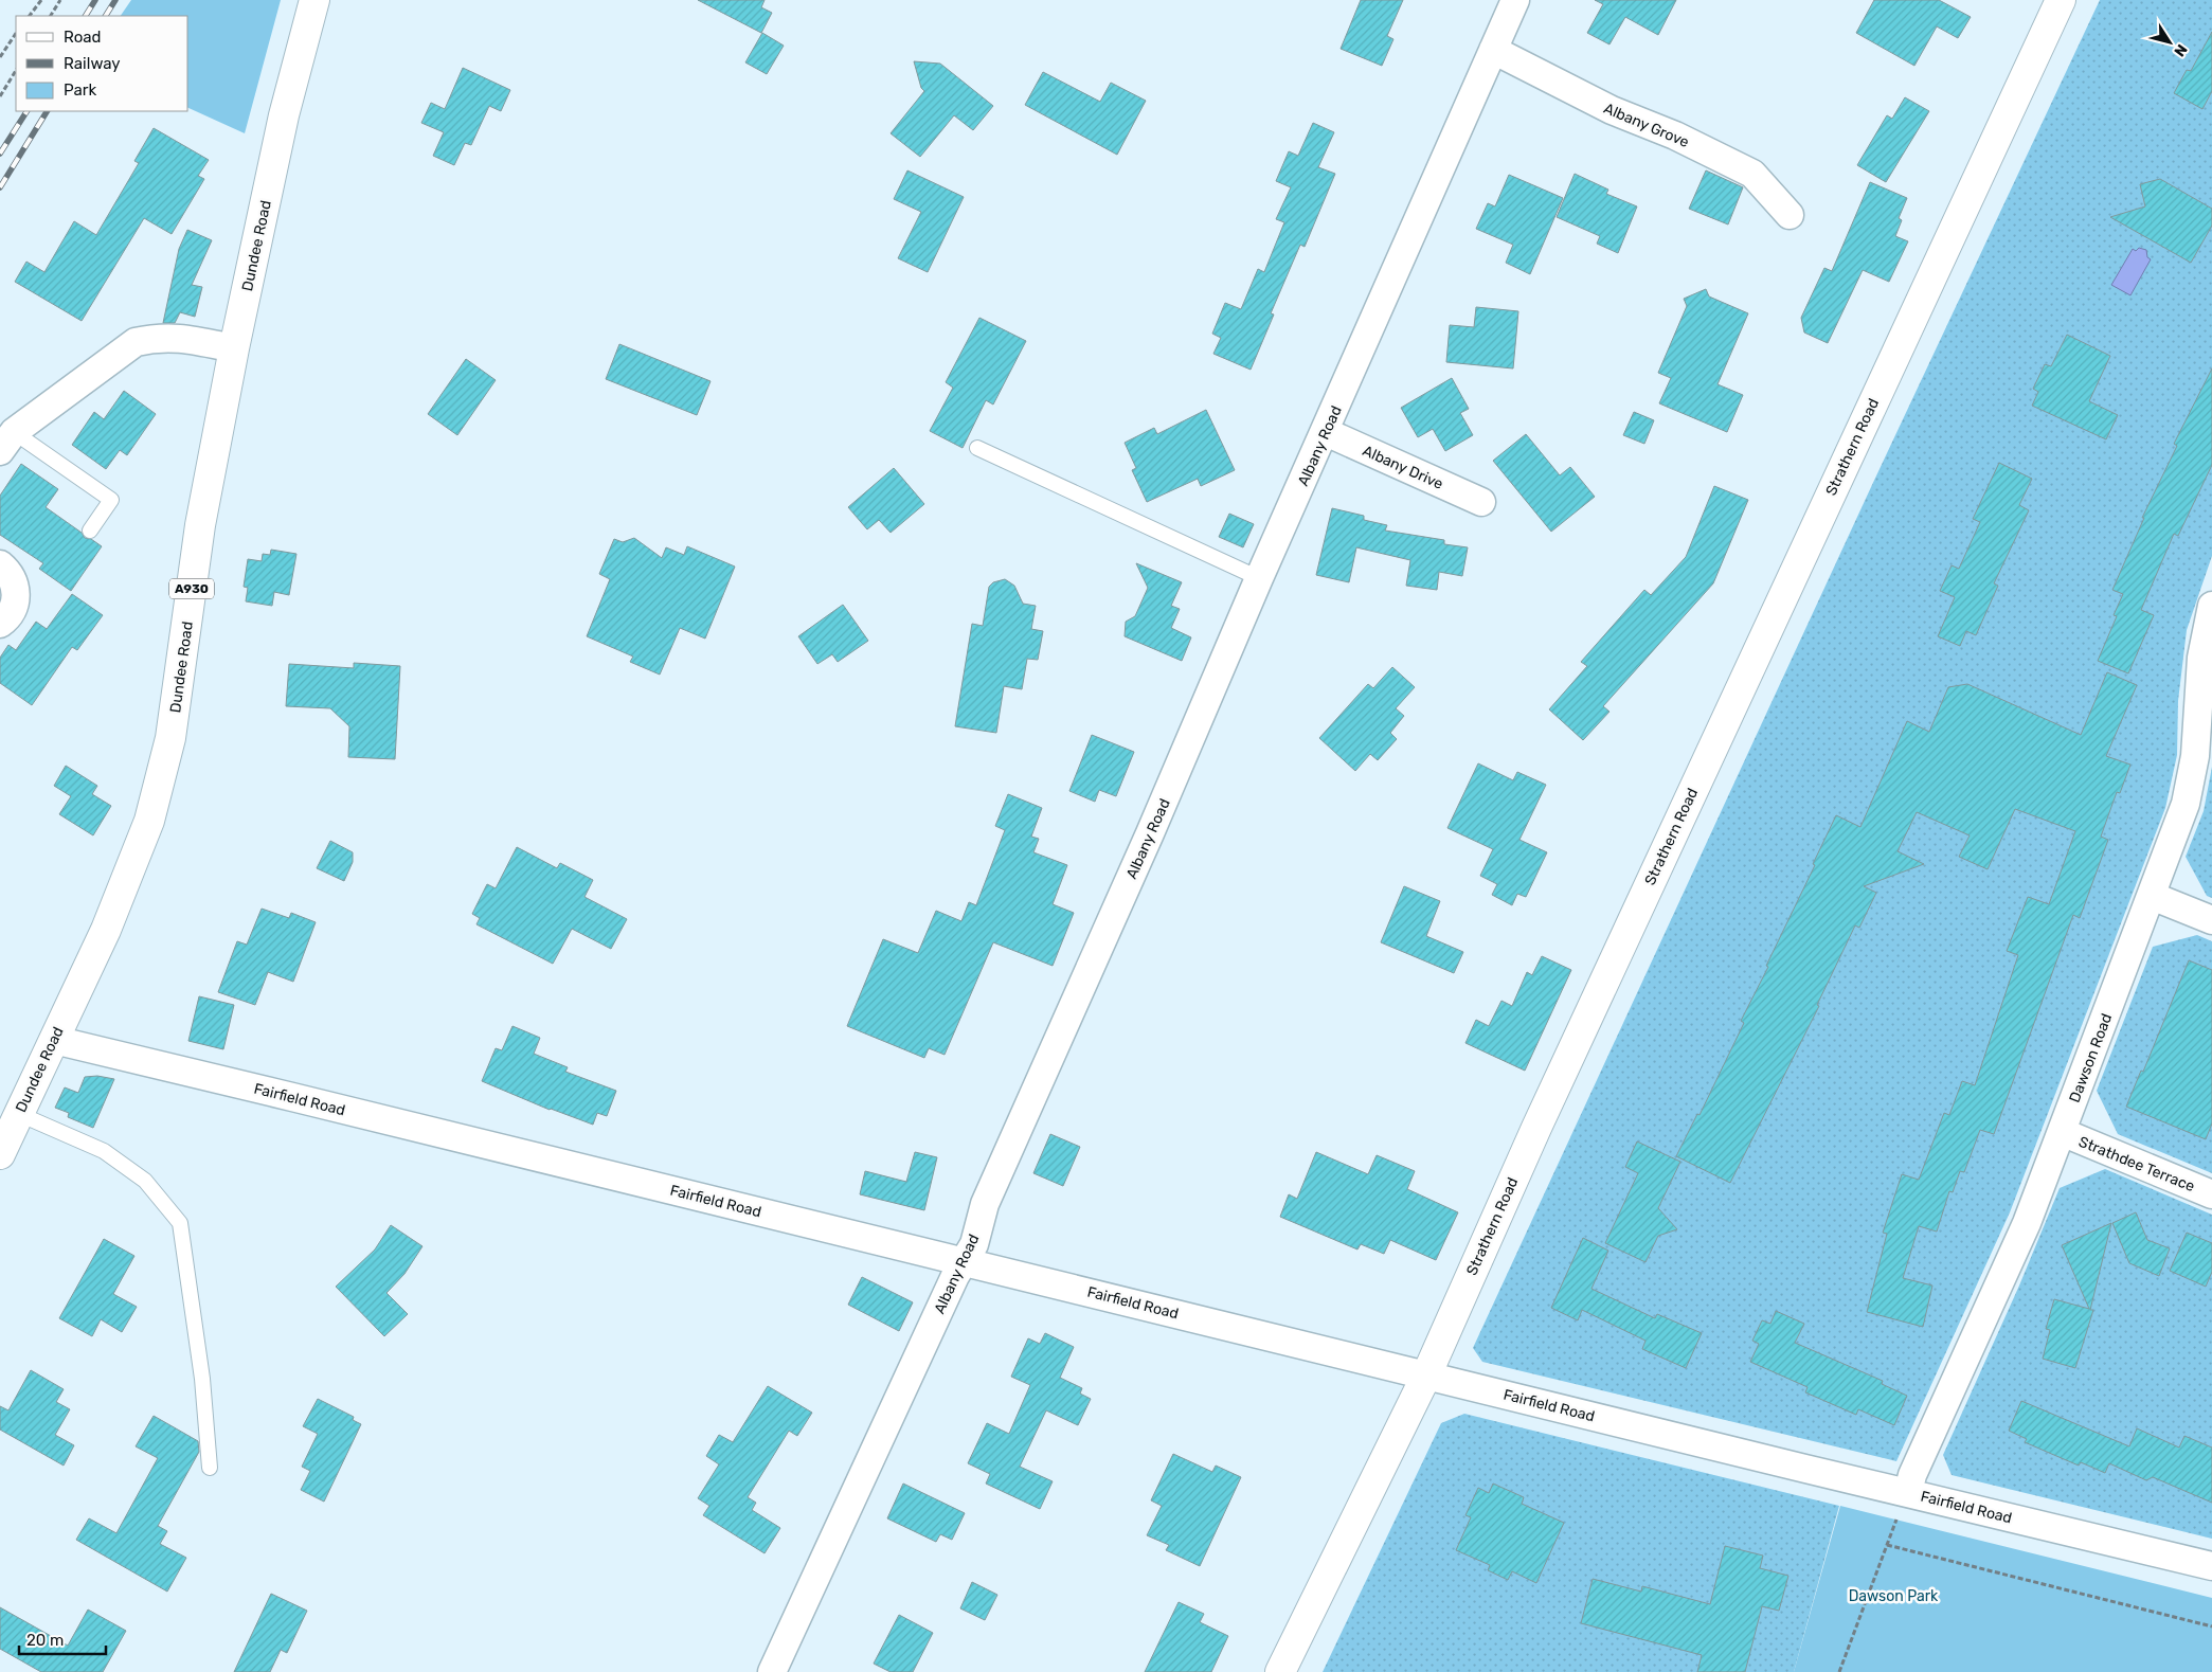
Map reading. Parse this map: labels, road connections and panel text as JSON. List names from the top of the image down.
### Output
{
  "streets": {
    "street": [
      "Albany Grove",
      "Dundee Road",
      "Albany Road",
      "Strathern Road",
      "Albany Drive",
      "A930",
      "Dawson Road",
      "Fairfield Road",
      "Strathdee Terrace"
    ]
  },
  "crossings": [
    ["Albany Grove", "Albany Road"],
    ["Dundee Road", "Fairfield Road"],
    ["Albany Road", "Albany Drive"],
    ["Albany Road", "Fairfield Road"],
    ["Strathern Road", "Fairfield Road"],
    ["Dawson Road", "Fairfield Road"],
    ["Dawson Road", "Strathdee Terrace"]
  ],
  "parks": ["Dawson Park"],
  "legend": ["Road", "Railway", "Park"],
  "scale_bar": "20 m",
  "north": "bottom right"
}
